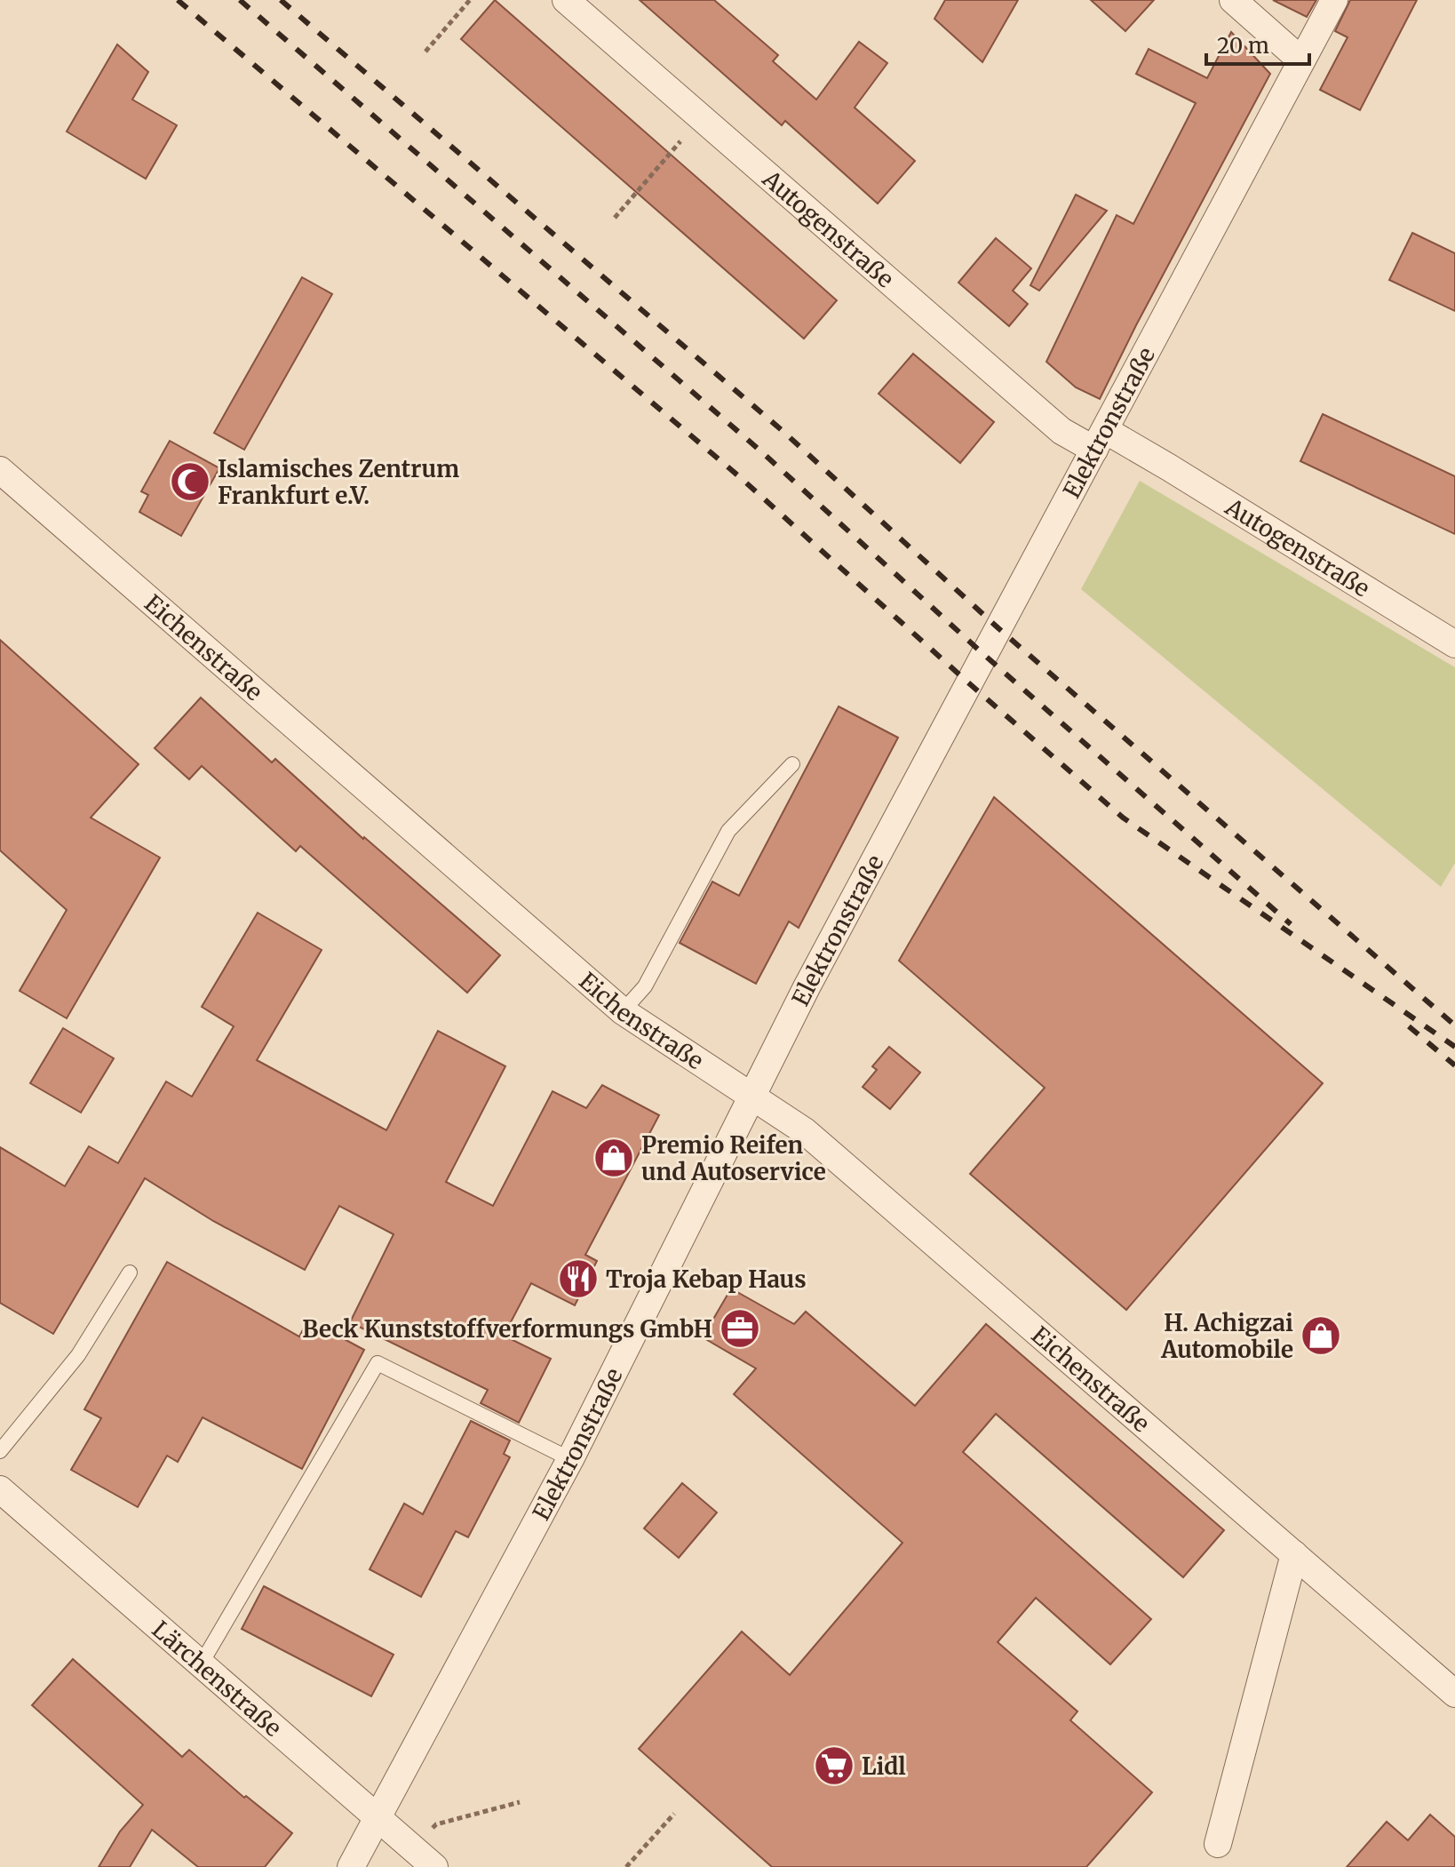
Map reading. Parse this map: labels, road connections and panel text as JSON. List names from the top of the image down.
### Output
{
  "streets": {
    "street": [
      "Autogenstraße",
      "Elektronstraße",
      "Eichenstraße",
      "Lärchenstraße"
    ]
  },
  "crossings": [
    ["Autogenstraße", "Elektronstraße"],
    ["Elektronstraße", "Eichenstraße"],
    ["Elektronstraße", "Lärchenstraße"]
  ],
  "places": {
    "mosque": ["Islamisches Zentrum Frankfurt e.V."],
    "shop": ["Premio Reifen und Autoservice", "H. Achigzai Automobile"],
    "restaurant": ["Troja Kebap Haus"],
    "office": ["Beck Kunststoffverformungs GmbH"],
    "supermarket": ["Lidl"]
  },
  "scale_bar": "20 m"
}
